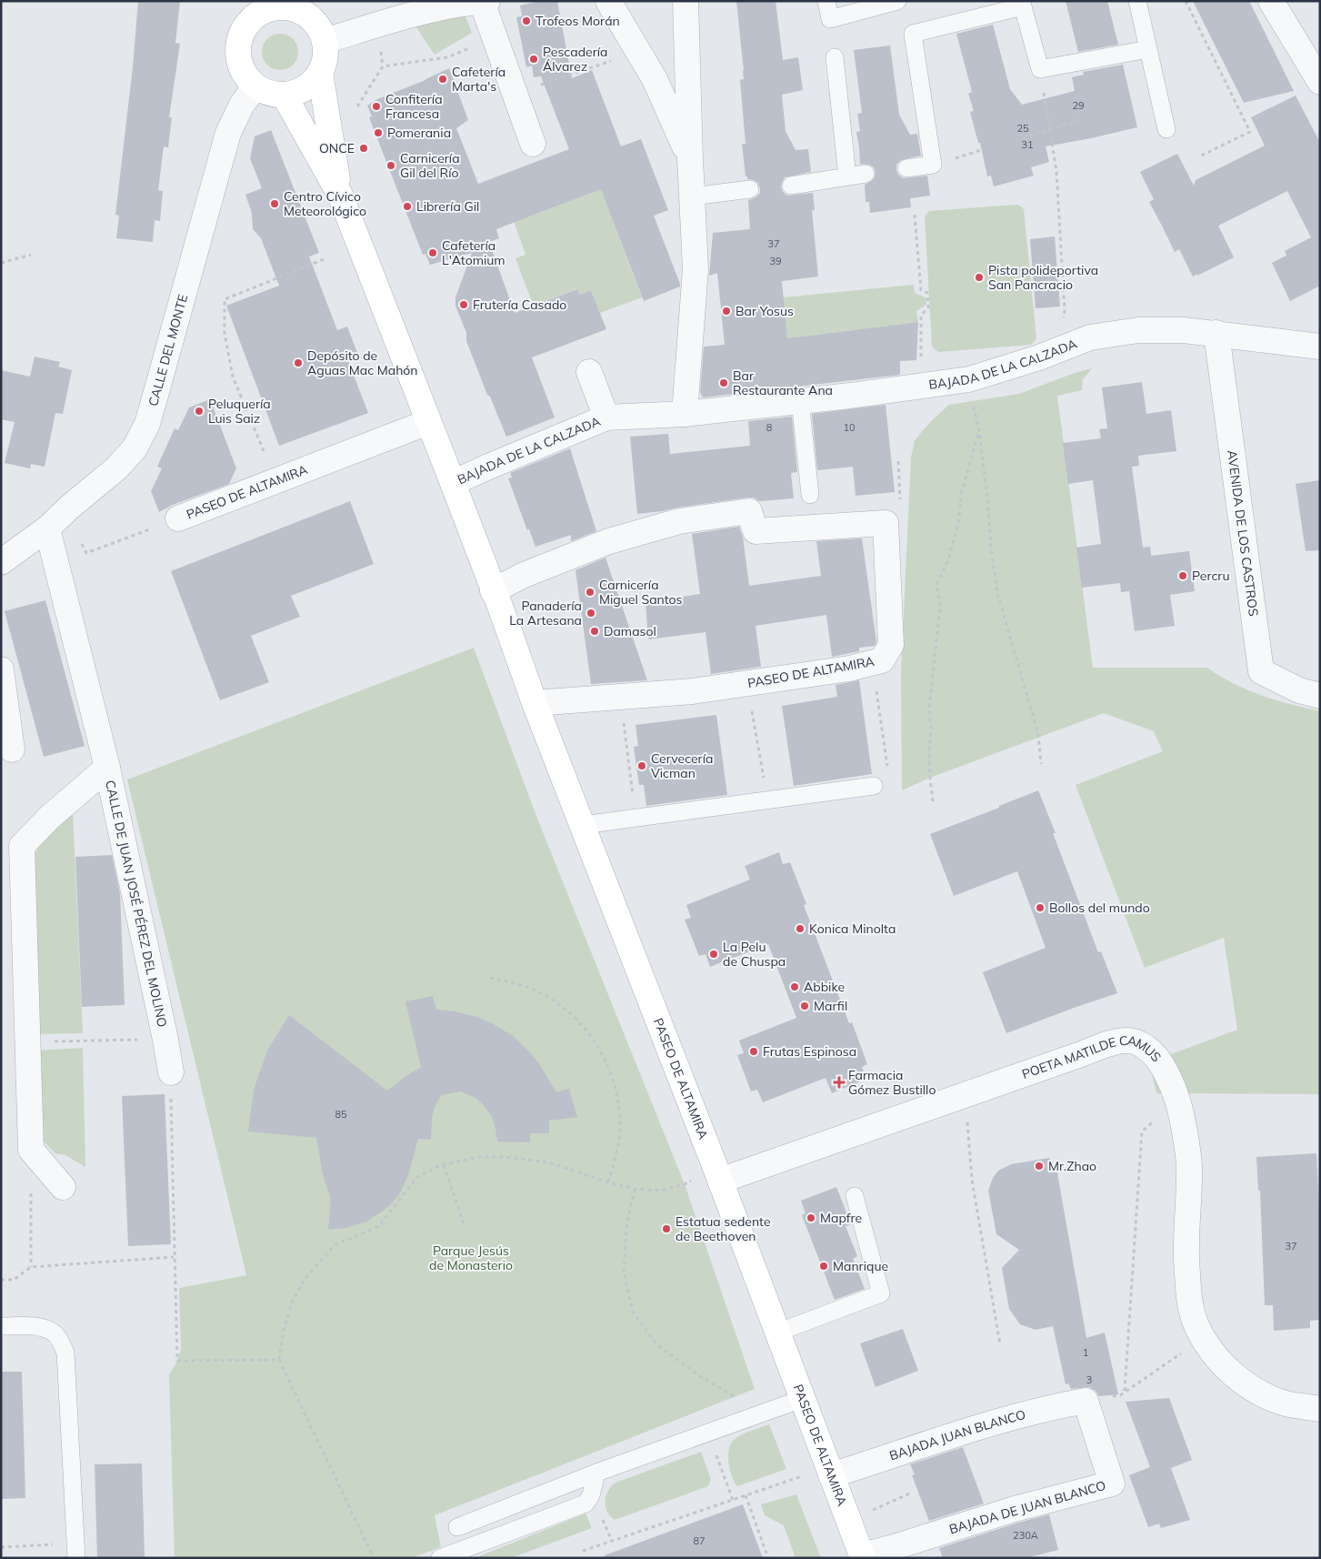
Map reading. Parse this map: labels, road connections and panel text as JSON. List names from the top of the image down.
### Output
{
  "streets": {
    "main road": ["PASEO DE ALTAMIRA"],
    "street": [
      "CALLE DEL MONTE",
      "BAJADA DE LA CALZADA",
      "AVENIDA DE LOS CASTROS",
      "CALLE DE JUAN JOSÉ PÉREZ DEL MOLINO",
      "POETA MATILDE CAMUS",
      "BAJADA JUAN BLANCO",
      "BAJADA DE JUAN BLANCO"
    ]
  },
  "crossings": [
    ["CALLE DEL MONTE", "PASEO DE ALTAMIRA"],
    ["CALLE DEL MONTE", "CALLE DE JUAN JOSÉ PÉREZ DEL MOLINO"],
    ["BAJADA DE LA CALZADA", "PASEO DE ALTAMIRA"],
    ["BAJADA DE LA CALZADA", "AVENIDA DE LOS CASTROS"],
    ["PASEO DE ALTAMIRA", "POETA MATILDE CAMUS"],
    ["PASEO DE ALTAMIRA", "BAJADA JUAN BLANCO"],
    ["PASEO DE ALTAMIRA", "BAJADA DE JUAN BLANCO"],
    ["BAJADA JUAN BLANCO", "BAJADA DE JUAN BLANCO"]
  ],
  "parks": ["Parque Jesús de Monasterio"],
  "places": {
    "other": [
      "Trofeos Morán",
      "Pescadería Álvarez",
      "Cafetería Marta's",
      "Confitería Francesa",
      "Pomerania",
      "ONCE",
      "Carnicería Gil del Río",
      "Centro Cívico Meteorológico",
      "Librería Gil",
      "Cafetería L'Atomium",
      "Pista polideportiva San Pancracio",
      "Frutería Casado",
      "Bar Yosus",
      "Depósito de Aguas Mac Mahón",
      "Bar Restaurante Ana",
      "Peluquería Luis Saiz",
      "Percru",
      "Carnicería Miguel Santos",
      "Panadería La Artesana",
      "Damasol",
      "Cervecería Vicman",
      "Bollos del mundo",
      "Konica Minolta",
      "La Pelu de Chuspa",
      "Abbike",
      "Marfil",
      "Frutas Espinosa",
      "Mr.Zhao",
      "Mapfre",
      "Estatua sedente de Beethoven",
      "Manrique"
    ],
    "health": ["Farmacia Gómez Bustillo"]
  },
  "house_numbers": [
    "29",
    "25",
    "31",
    "37",
    "39",
    "8",
    "10",
    "85",
    "37",
    "1",
    "3",
    "230A",
    "87"
  ]
}
